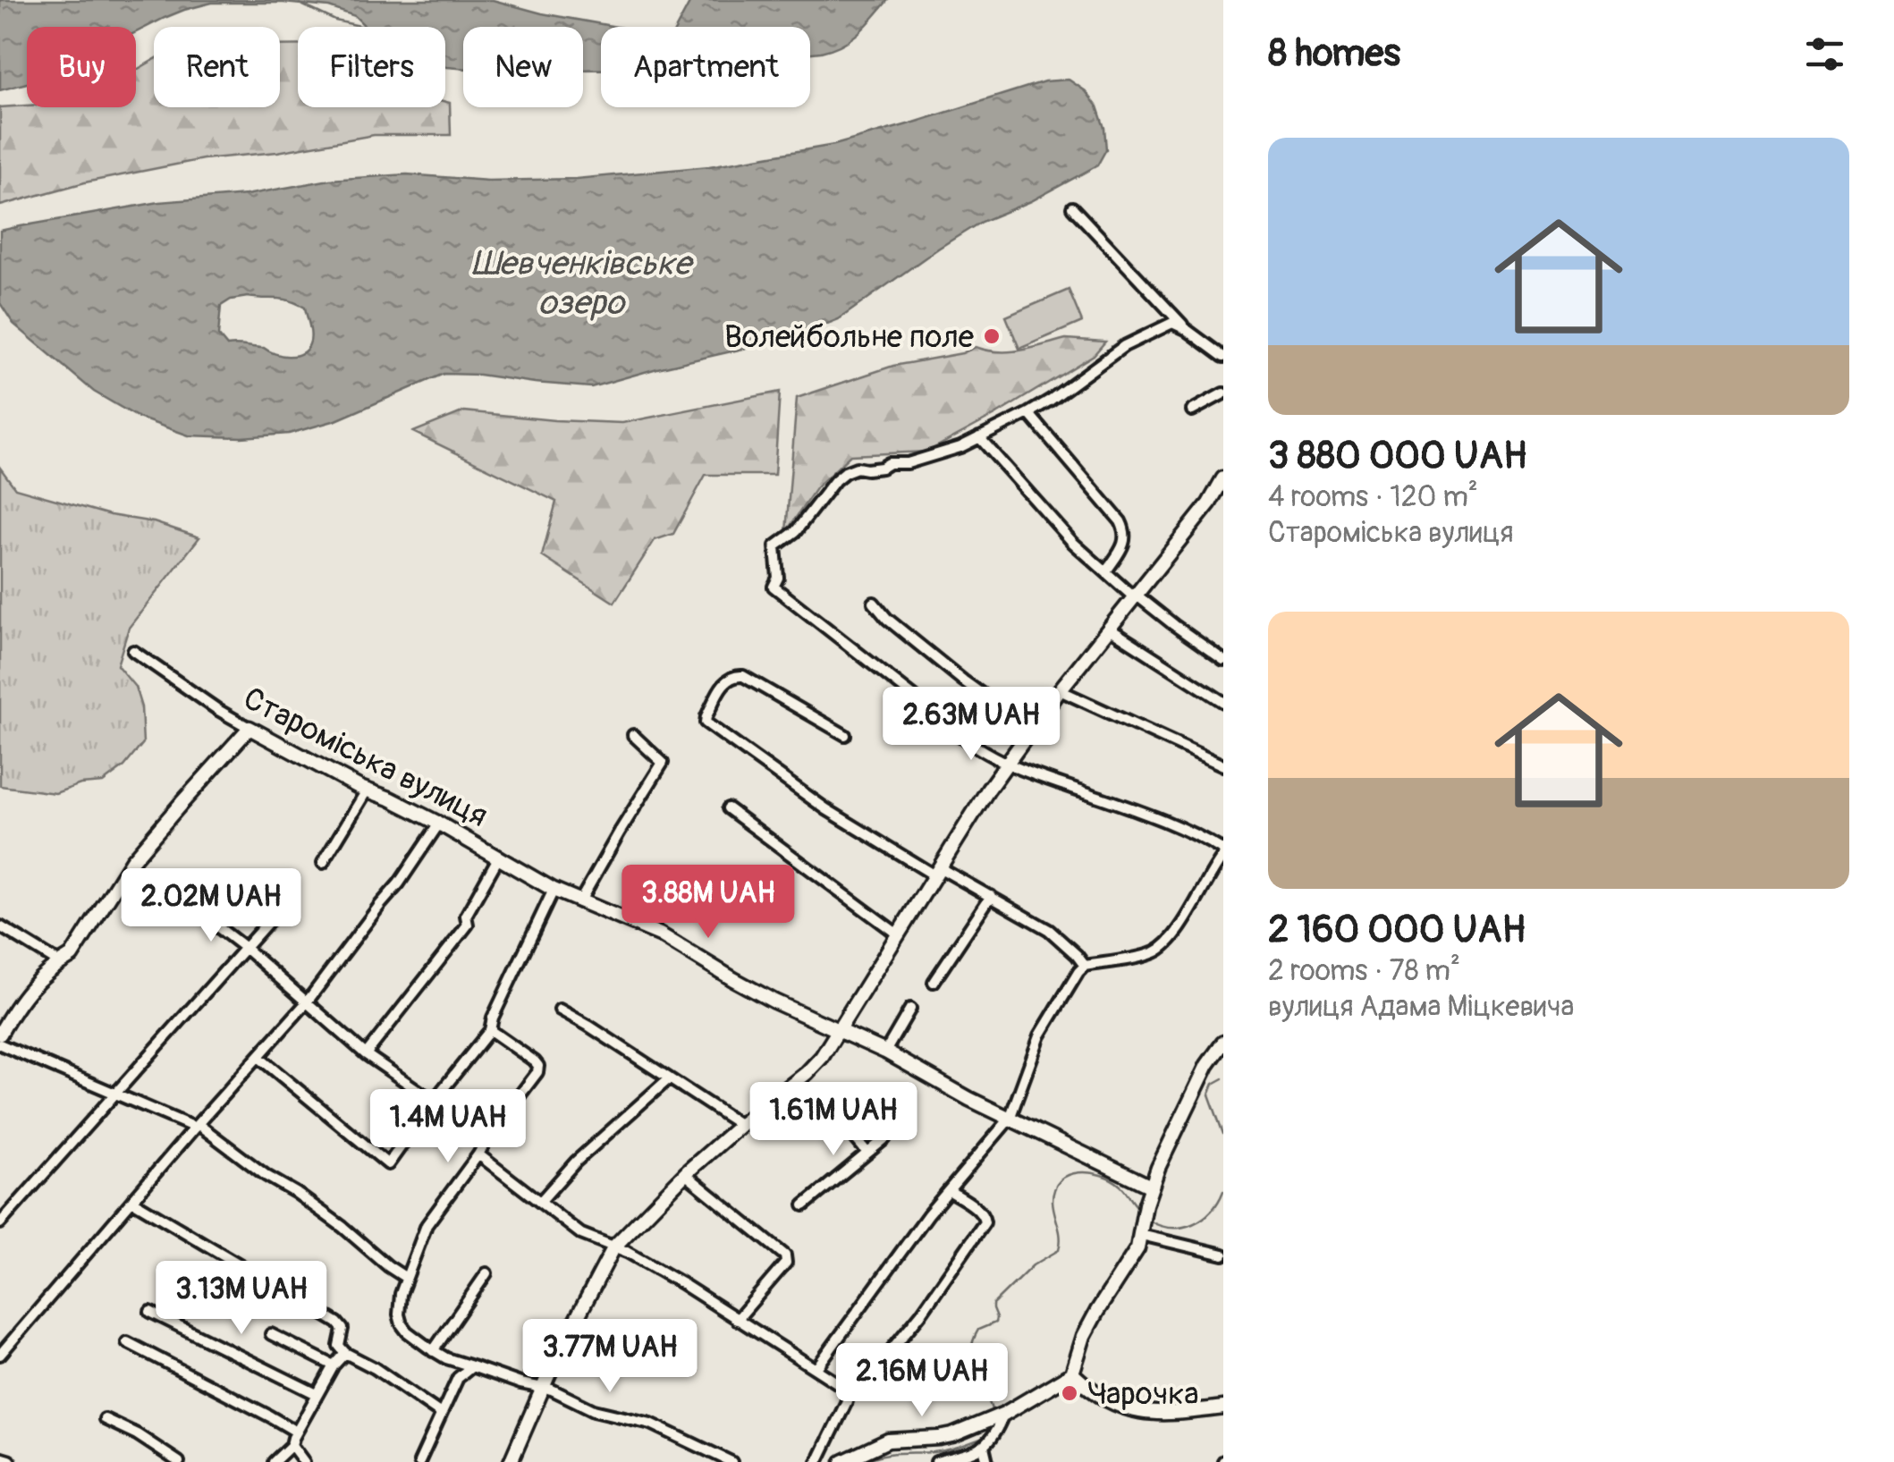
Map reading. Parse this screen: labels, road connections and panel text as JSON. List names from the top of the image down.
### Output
{
  "streets": {
    "street": ["Староміська вулиця"]
  },
  "water": ["Шевченківське озеро"],
  "places": ["Волейбольне поле", "Чарочка"],
  "page": {
    "heading": "8 homes",
    "chip": [
      "Buy",
      "Rent",
      "Filters",
      "New",
      "Apartment"
    ],
    "list": [
      {
        "name": "3 880 000 UAH",
        "note": "4 rooms · 120 m² · Староміська вулиця"
      },
      {
        "name": "2 160 000 UAH",
        "note": "2 rooms · 78 m² · вулиця Адама Міцкевича"
      }
    ],
    "price": [
      "2.63M UAH",
      "3.88M UAH",
      "2.02M UAH",
      "1.61M UAH",
      "1.4M UAH",
      "3.13M UAH",
      "3.77M UAH",
      "2.16M UAH"
    ]
  }
}
